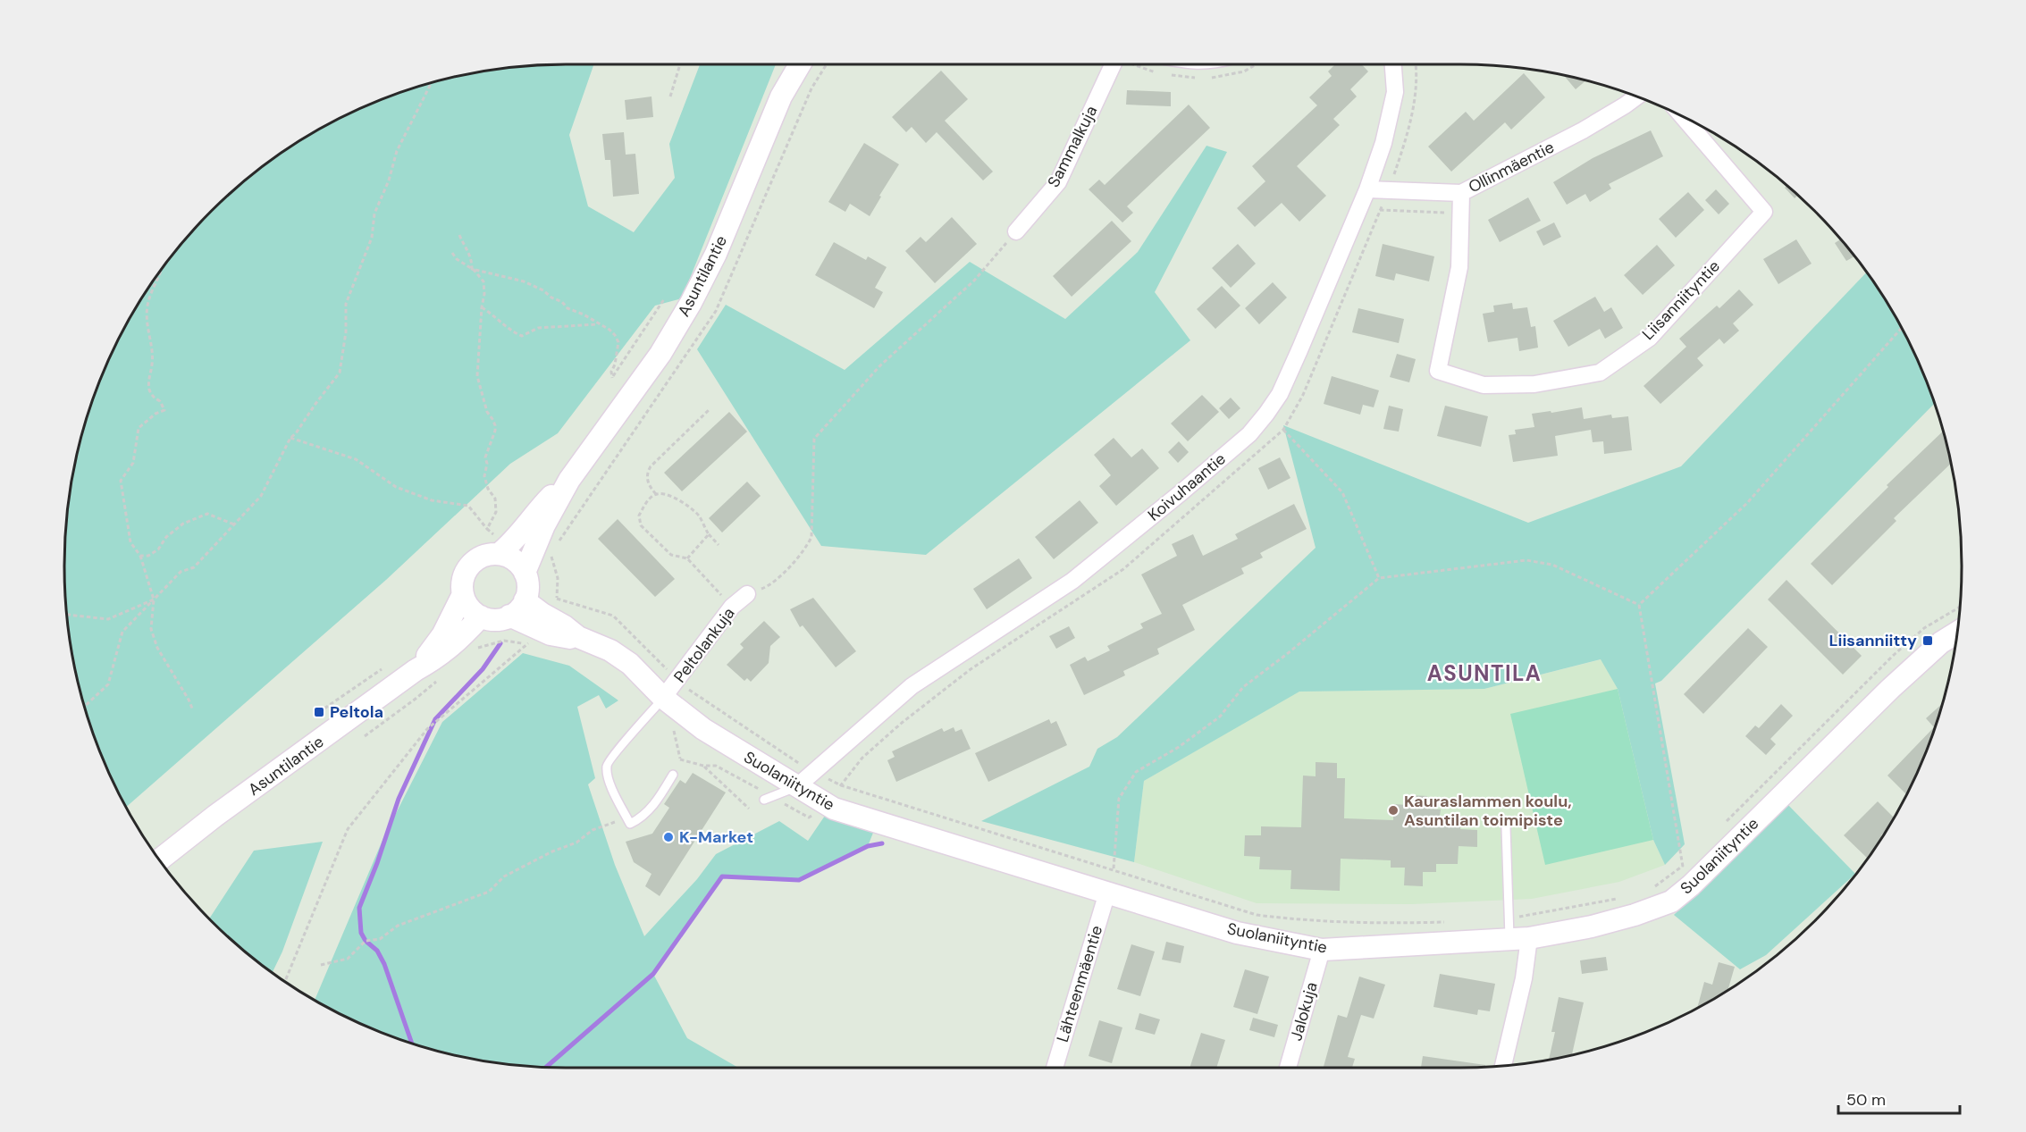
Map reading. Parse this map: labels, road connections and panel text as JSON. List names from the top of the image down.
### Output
{
  "streets": {
    "street": [
      "Sammalkuja",
      "Ollinmäentie",
      "Asuntilantie",
      "Liisanniityntie",
      "Koivuhaantie",
      "Peltolankuja",
      "Suolaniityntie",
      "Lähteenmäentie",
      "Jalokuja"
    ]
  },
  "crossings": [
    ["Ollinmäentie", "Liisanniityntie"],
    ["Ollinmäentie", "Koivuhaantie"],
    ["Asuntilantie", "Suolaniityntie"],
    ["Koivuhaantie", "Suolaniityntie"],
    ["Peltolankuja", "Suolaniityntie"],
    ["Suolaniityntie", "Lähteenmäentie"],
    ["Suolaniityntie", "Jalokuja"]
  ],
  "districts": ["ASUNTILA"],
  "places": {
    "transit": ["Liisanniitty", "Peltola"],
    "other": ["Kauraslammen koulu, Asuntilan toimipiste", "K-Market"]
  },
  "scale_bar": "50 m"
}
